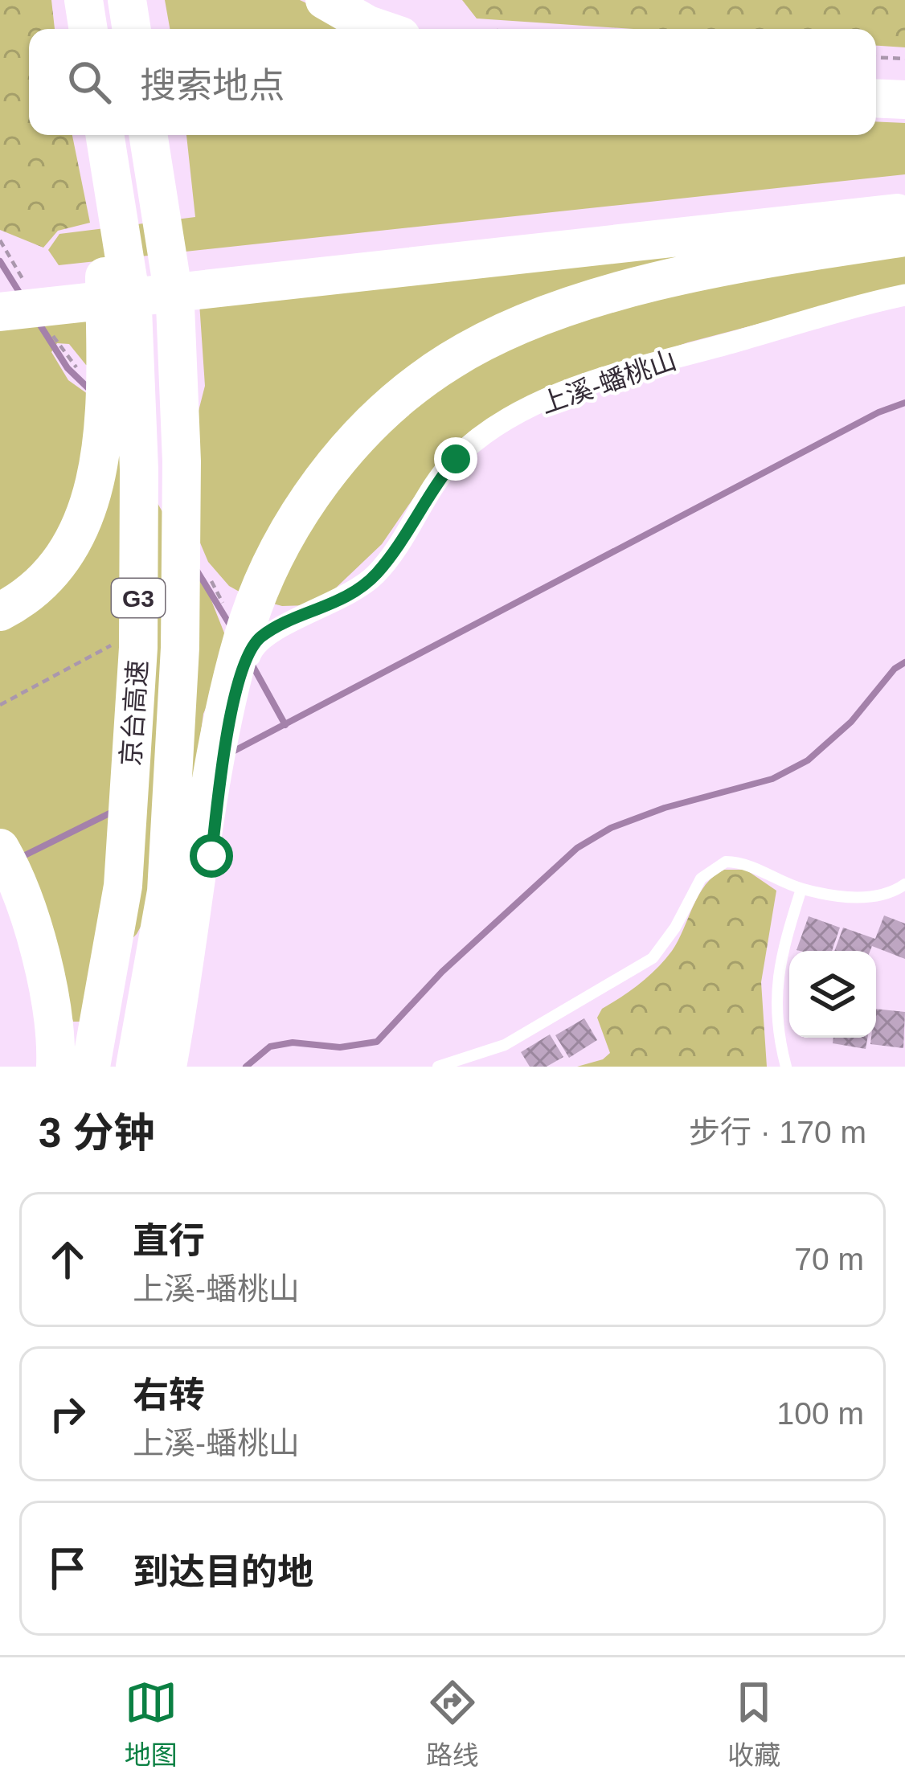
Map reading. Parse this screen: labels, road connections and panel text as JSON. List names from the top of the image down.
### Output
{
  "streets": {
    "highway": ["G3", "京台高速"],
    "street": ["上溪-蟠桃山"]
  },
  "page": {
    "search": "搜索地点",
    "heading": ["3 分钟", "步行 · 170 m"],
    "list": [
      ["直行", "上溪-蟠桃山", "70 m"],
      ["右转", "上溪-蟠桃山", "100 m"],
      "到达目的地"
    ],
    "nav": ["地图", "路线", "收藏"]
  }
}
